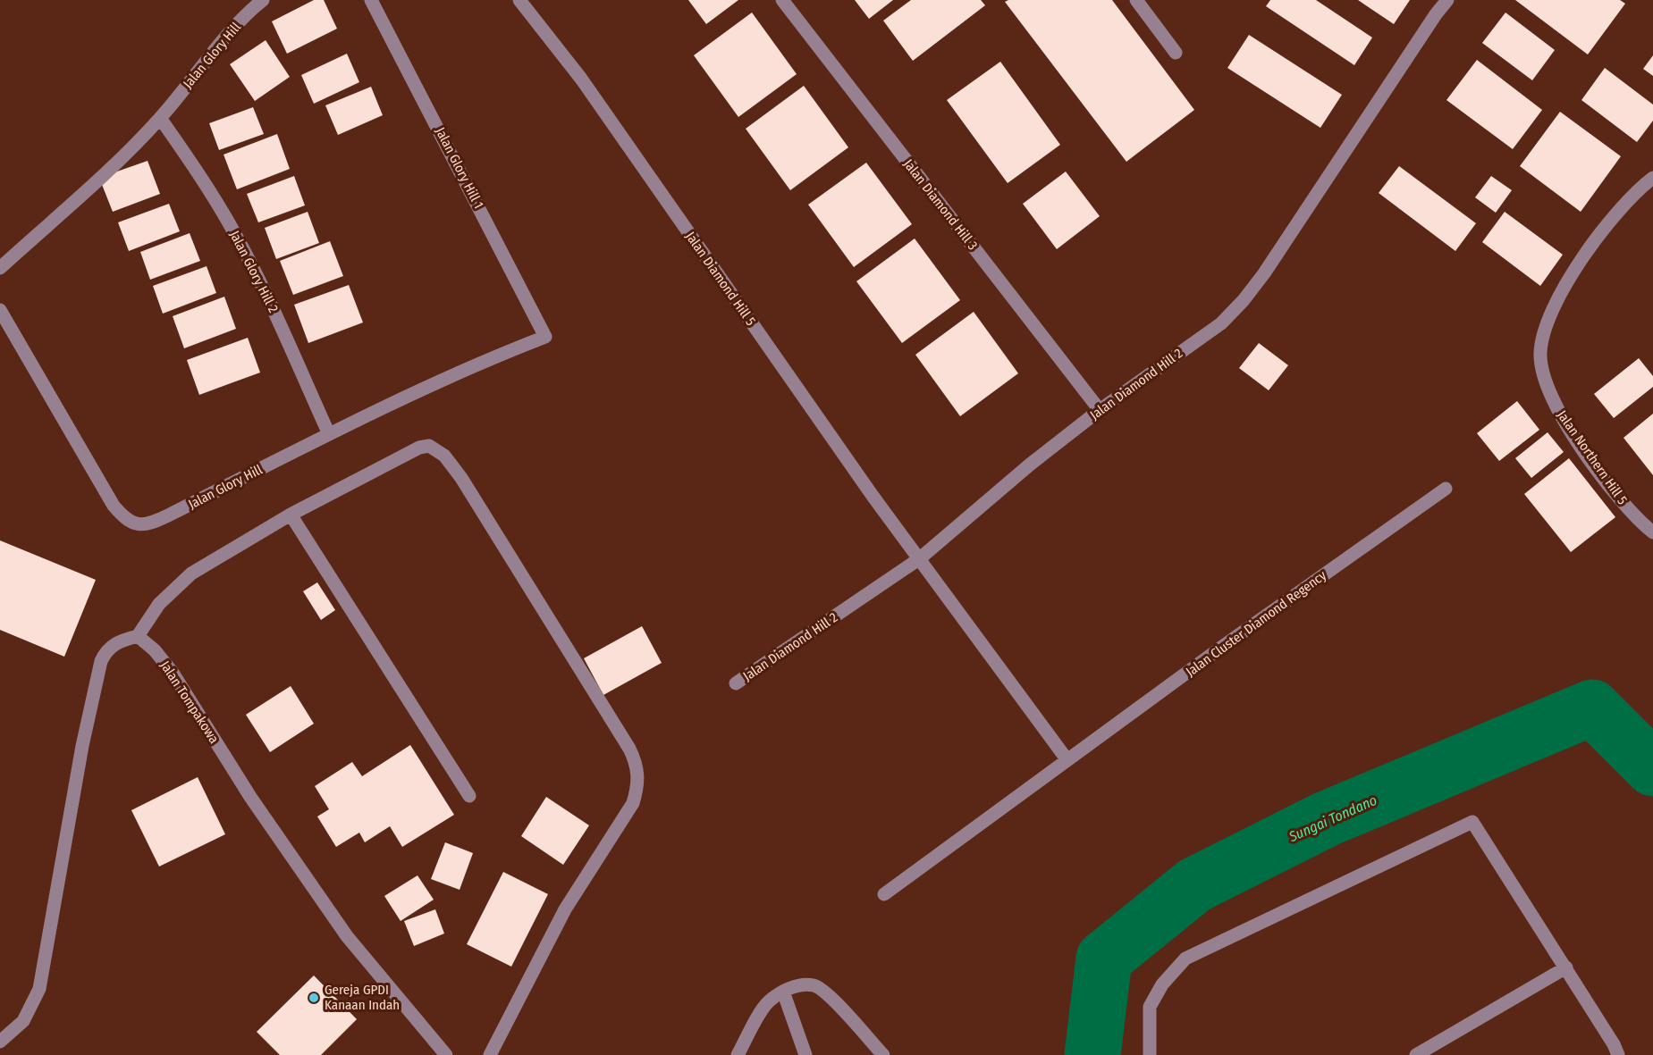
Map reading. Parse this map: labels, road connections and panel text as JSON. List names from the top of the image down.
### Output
{
  "streets": {
    "street": [
      "Jalan Glory Hill",
      "Jalan Glory Hill 1",
      "Jalan Diamond Hill 3",
      "Jalan Glory Hill 2",
      "Jalan Diamond Hill 5",
      "Jalan Diamond Hill 2",
      "Jalan Northern Hill 5",
      "Jalan Cluster Diamond Regency",
      "Jalan Tompakowa"
    ]
  },
  "crossings": [
    ["Jalan Glory Hill", "Jalan Glory Hill 1"],
    ["Jalan Glory Hill", "Jalan Glory Hill 2"],
    ["Jalan Diamond Hill 3", "Jalan Diamond Hill 2"],
    ["Jalan Diamond Hill 5", "Jalan Diamond Hill 2"]
  ],
  "water": ["Sungai Tondano"],
  "places": ["Gereja GPDI Kanaan Indah"]
}
